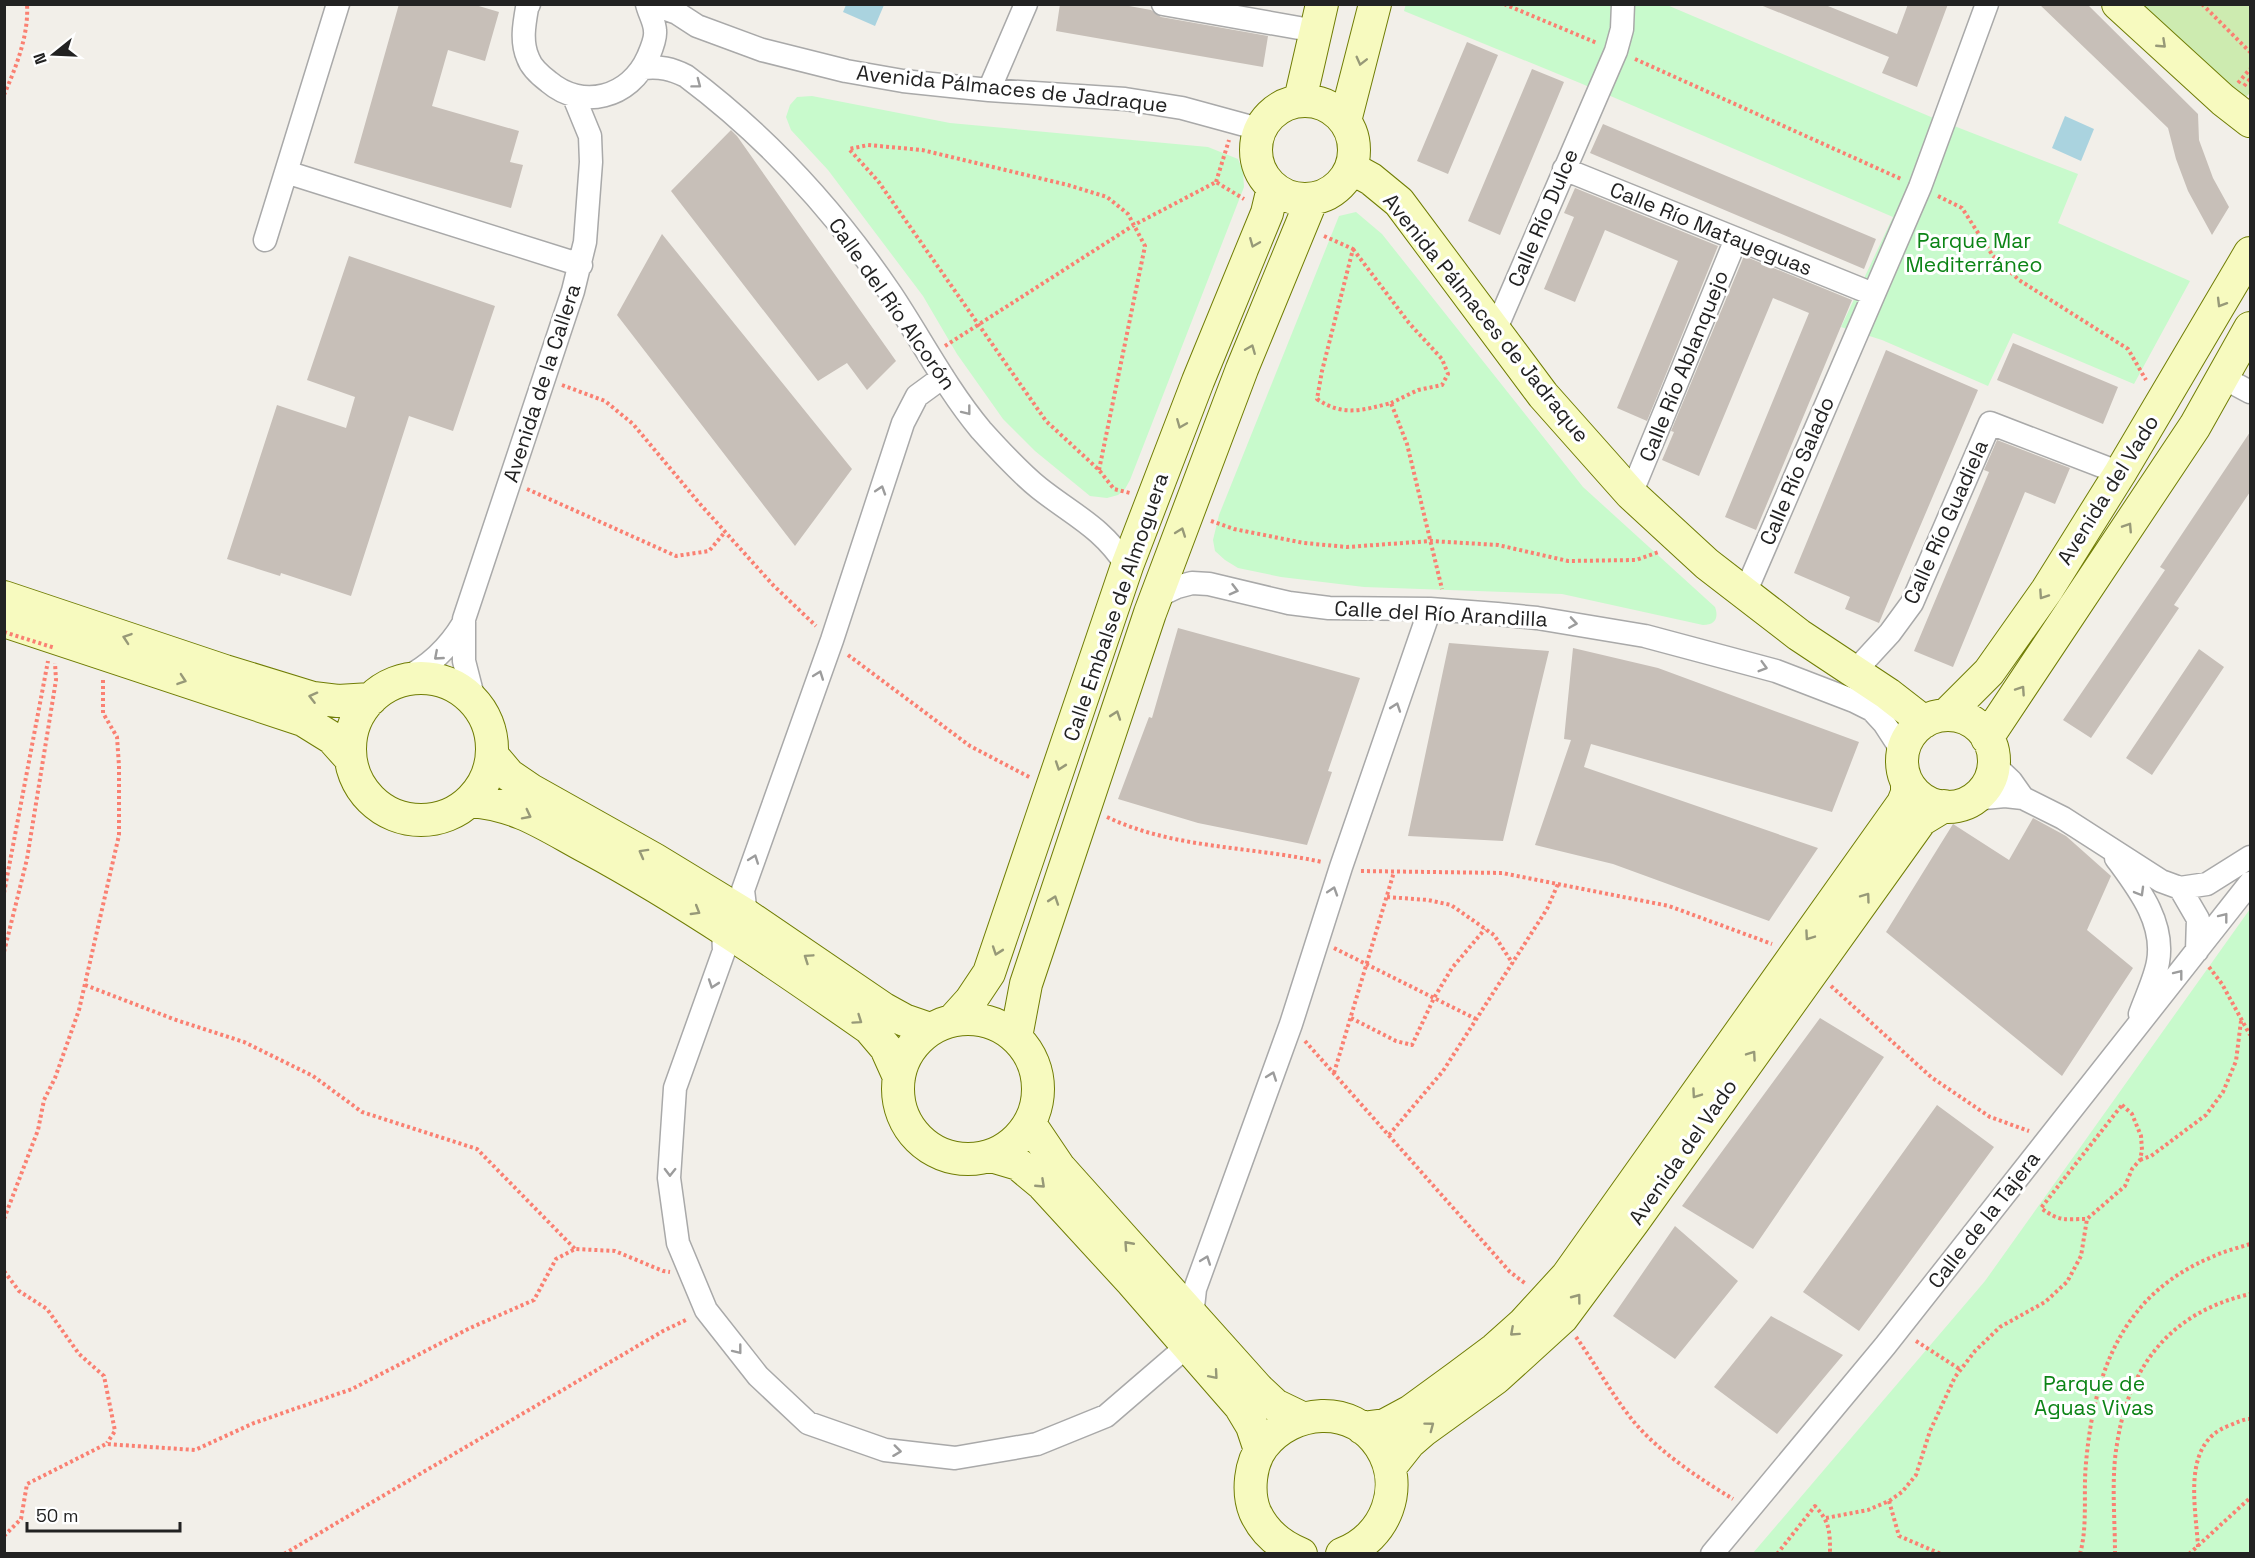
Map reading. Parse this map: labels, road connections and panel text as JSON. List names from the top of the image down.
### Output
{
  "streets": {
    "main road": ["Avenida Pálmaces de Jadraque", "Avenida del Vado", "Calle Embalse de Almoguera"],
    "street": [
      "Calle Río Dulce",
      "Calle Río Matayeguas",
      "Calle del Río Alcorón",
      "Calle Río Ablanquejo",
      "Avenida de la Callera",
      "Calle Río Salado",
      "Calle Río Guadiela",
      "Calle del Río Arandilla",
      "Calle de la Tajera"
    ]
  },
  "crossings": [
    ["Avenida Pálmaces de Jadraque", "Calle Río Dulce"],
    ["Avenida Pálmaces de Jadraque", "Calle Río Ablanquejo"],
    ["Avenida Pálmaces de Jadraque", "Calle Río Salado"],
    ["Avenida Pálmaces de Jadraque", "Avenida del Vado"],
    ["Avenida Pálmaces de Jadraque", "Calle Río Guadiela"],
    ["Avenida Pálmaces de Jadraque", "Calle Embalse de Almoguera"],
    ["Avenida Pálmaces de Jadraque", "Calle del Río Arandilla"],
    ["Calle Río Dulce", "Calle Río Matayeguas"],
    ["Calle Río Matayeguas", "Calle Río Ablanquejo"],
    ["Calle Río Matayeguas", "Calle Río Salado"],
    ["Calle del Río Alcorón", "Calle Embalse de Almoguera"],
    ["Avenida del Vado", "Calle Río Guadiela"],
    ["Avenida del Vado", "Calle del Río Arandilla"],
    ["Calle Embalse de Almoguera", "Calle del Río Arandilla"]
  ],
  "one_way": ["Calle del Río Alcorón", "Calle del Río Arandilla"],
  "parks": ["Parque Mar Mediterráneo", "Parque de Aguas Vivas"],
  "scale_bar": "50 m",
  "north": "left"
}
